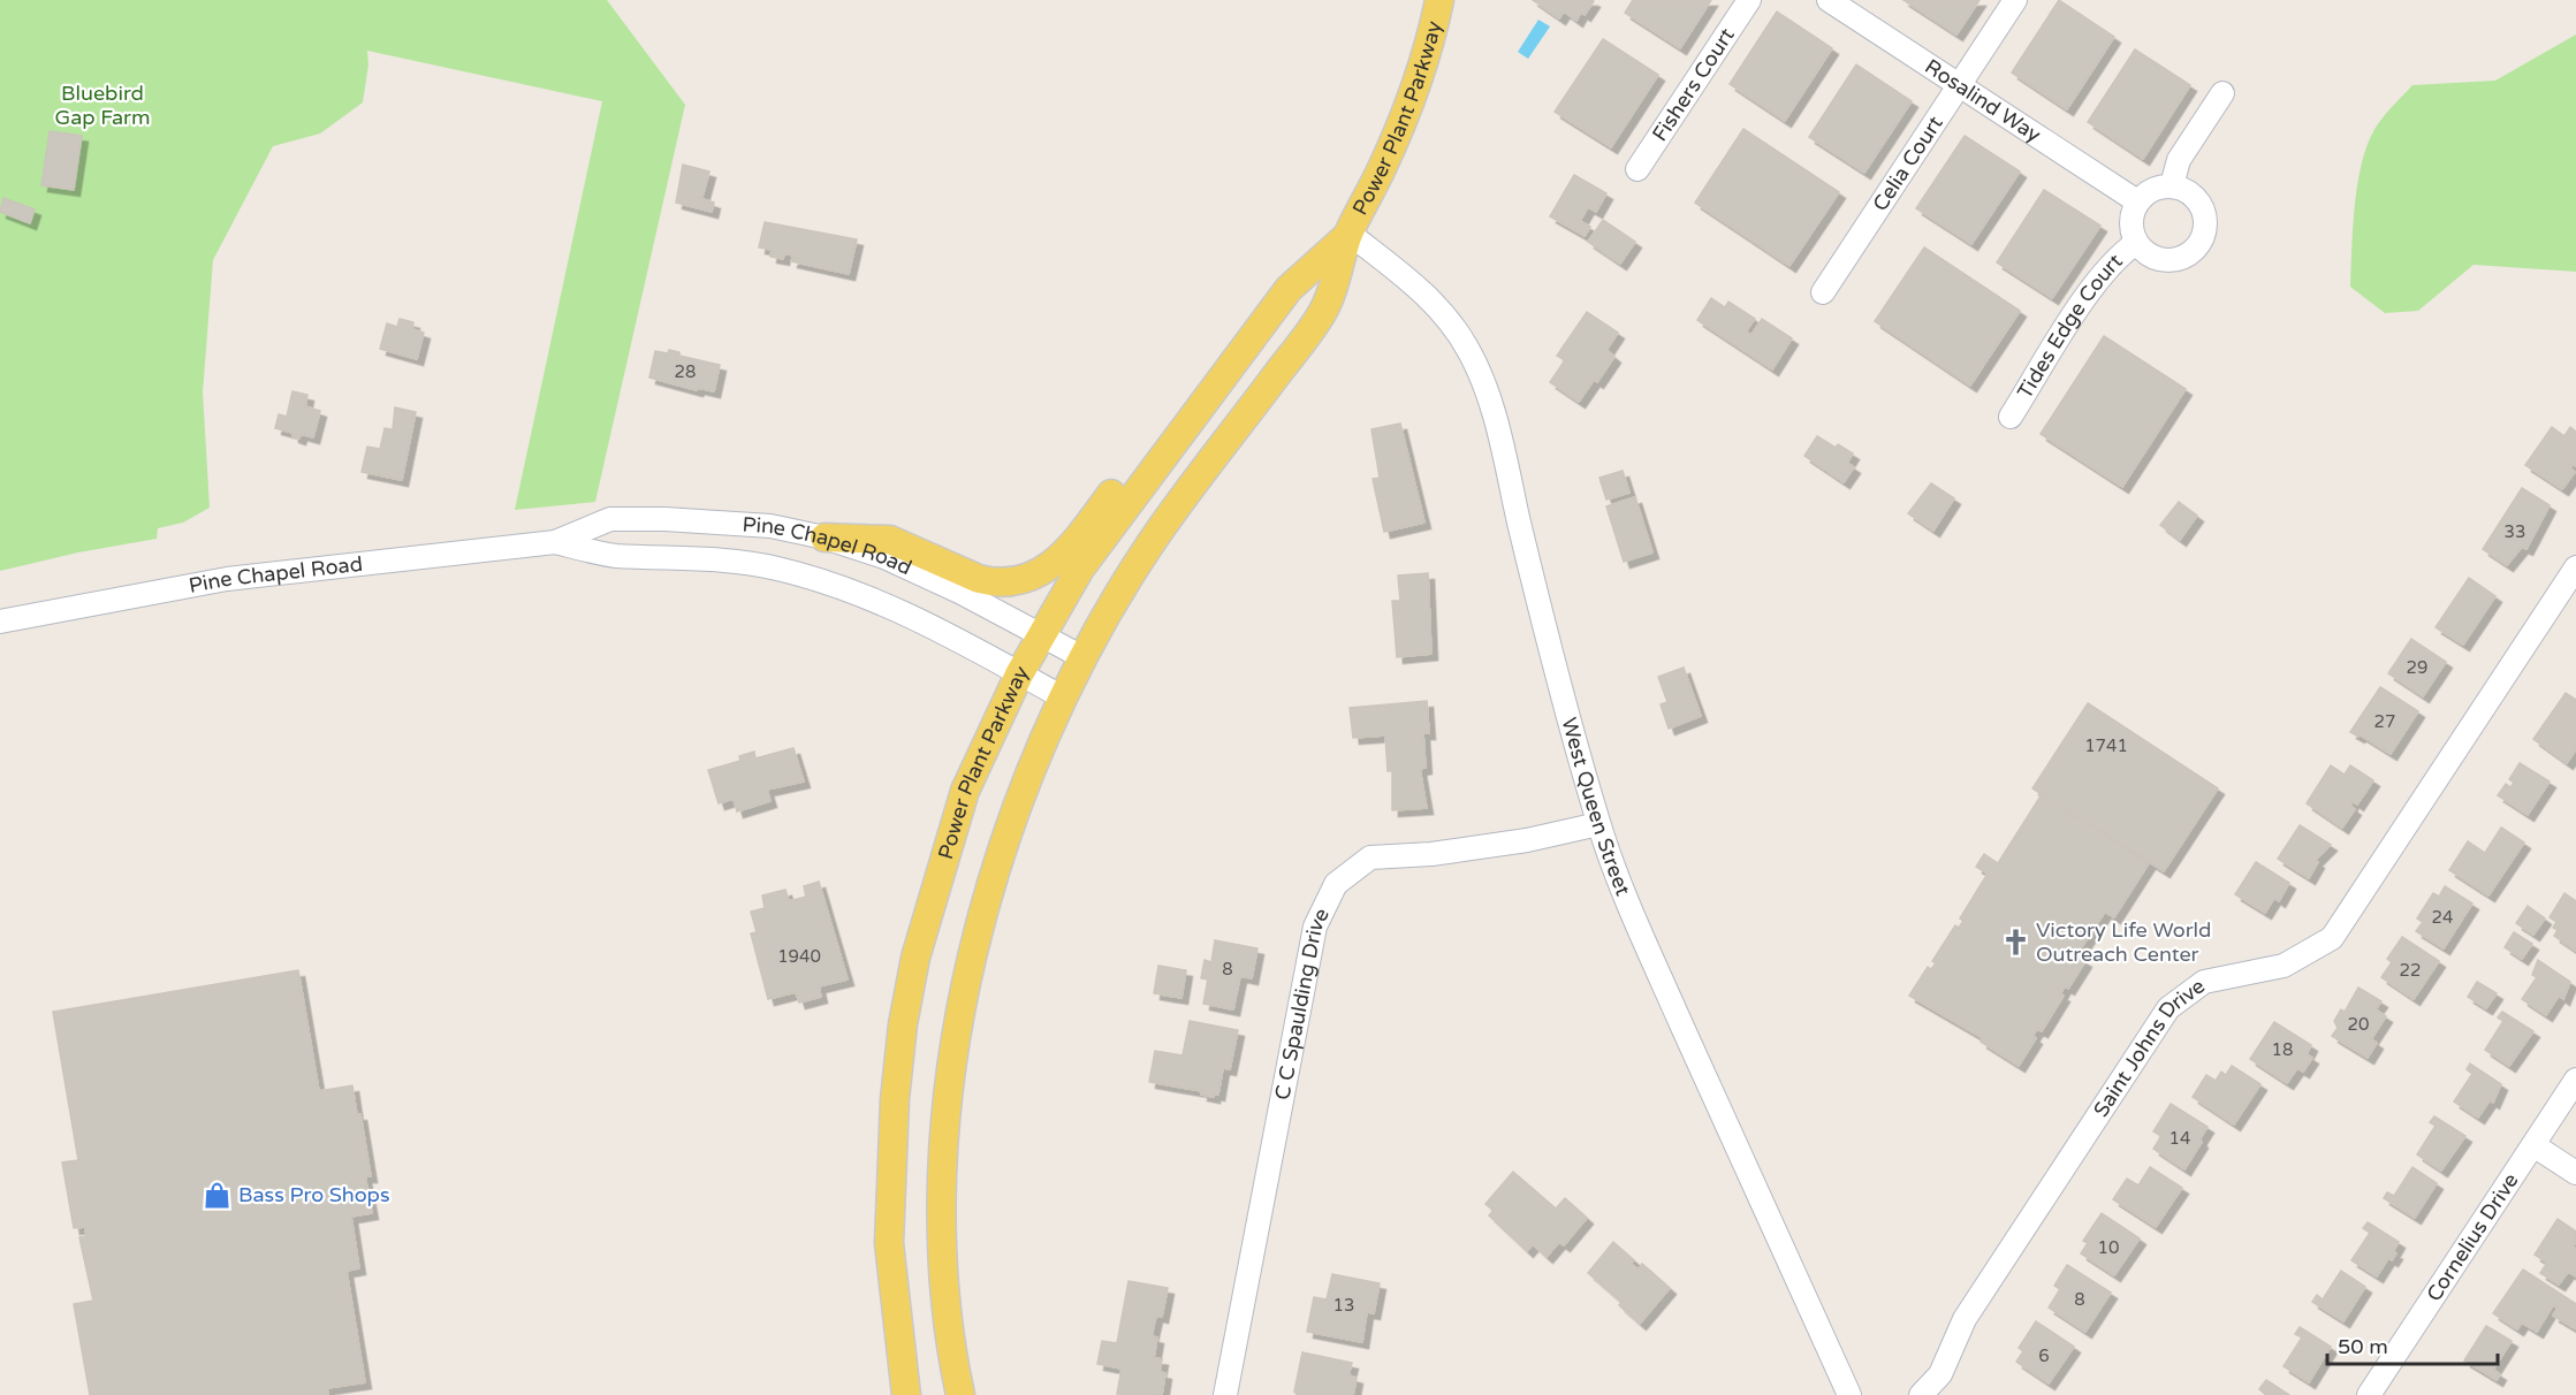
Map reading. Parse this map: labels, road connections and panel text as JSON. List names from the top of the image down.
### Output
{
  "streets": {
    "main road": ["Power Plant Parkway"],
    "street": [
      "Fishers Court",
      "Rosalind Way",
      "Celia Court",
      "Tides Edge Court",
      "Pine Chapel Road",
      "West Queen Street",
      "C C Spaulding Drive",
      "Saint Johns Drive",
      "Cornelius Drive"
    ]
  },
  "crossings": [
    ["Rosalind Way", "Celia Court"],
    ["Rosalind Way", "Tides Edge Court"],
    ["Power Plant Parkway", "Pine Chapel Road"],
    ["Power Plant Parkway", "West Queen Street"],
    ["West Queen Street", "C C Spaulding Drive"]
  ],
  "parks": ["Bluebird Gap Farm"],
  "places": {
    "church": ["Victory Life World Outreach Center"],
    "shop": ["Bass Pro Shops"]
  },
  "house_numbers": [
    "28",
    "33",
    "29",
    "27",
    "1741",
    "24",
    "1940",
    "8",
    "22",
    "20",
    "18",
    "14",
    "10",
    "8",
    "13",
    "6"
  ],
  "scale_bar": "50 m"
}
